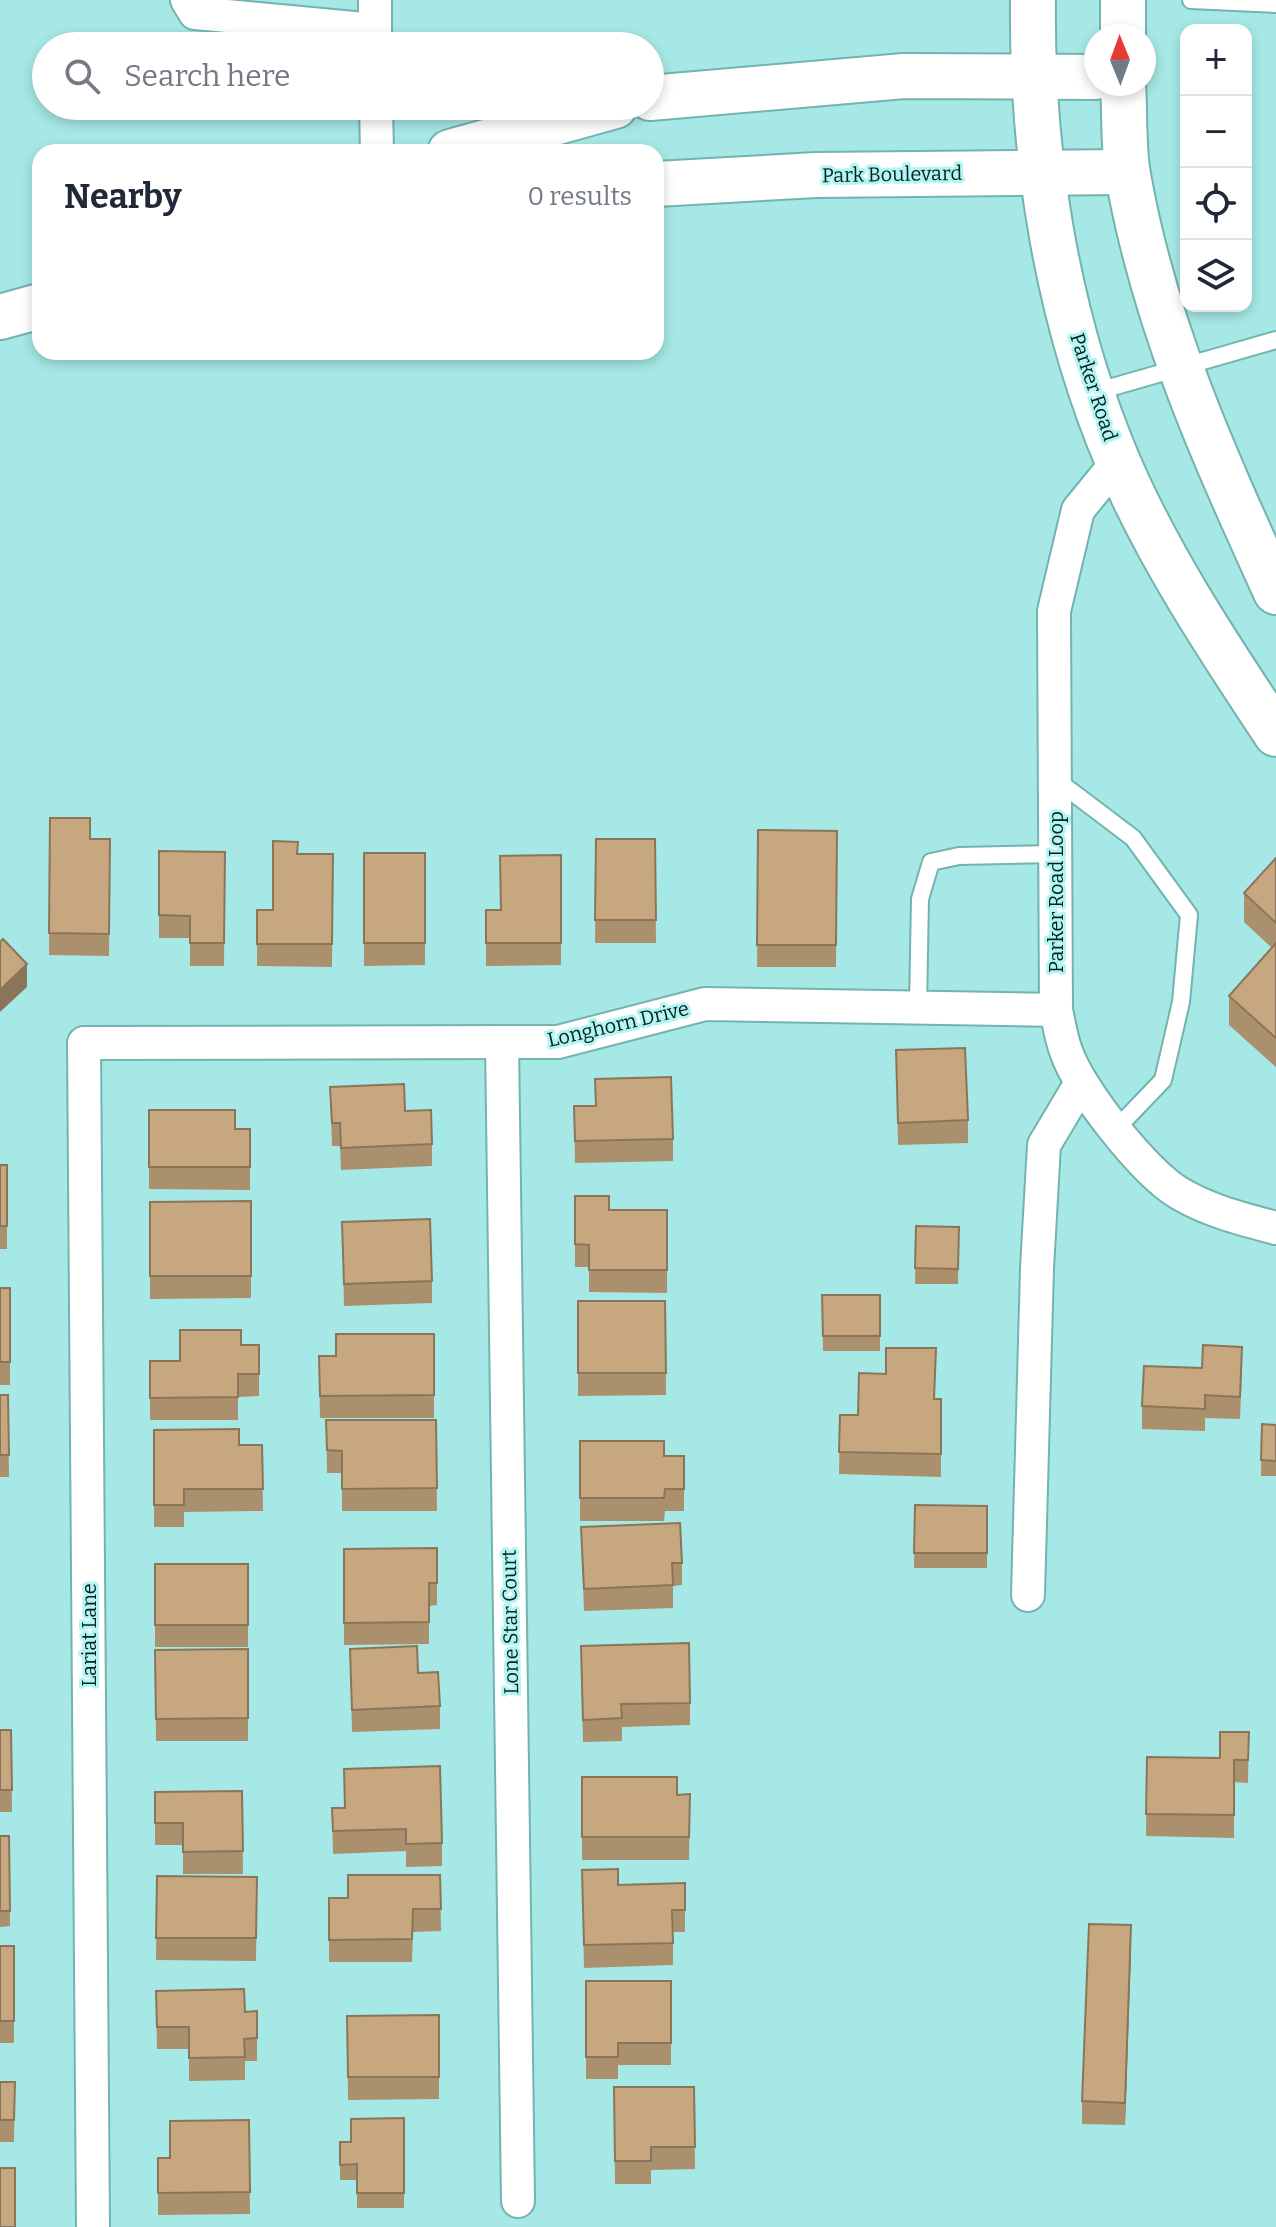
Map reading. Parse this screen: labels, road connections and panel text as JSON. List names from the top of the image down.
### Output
{
  "streets": {
    "main road": ["Park Boulevard", "Parker Road"],
    "street": [
      "Parker Road Loop",
      "Longhorn Drive",
      "Lone Star Court",
      "Lariat Lane"
    ]
  },
  "crossings": [
    ["Park Boulevard", "Parker Road"],
    ["Parker Road", "Parker Road Loop"],
    ["Parker Road Loop", "Longhorn Drive"],
    ["Longhorn Drive", "Lone Star Court"],
    ["Longhorn Drive", "Lariat Lane"]
  ],
  "north": "top",
  "page": {
    "map_buttons": ["+", "−"],
    "search": "Search here",
    "heading": ["Nearby", "0 results"]
  }
}
